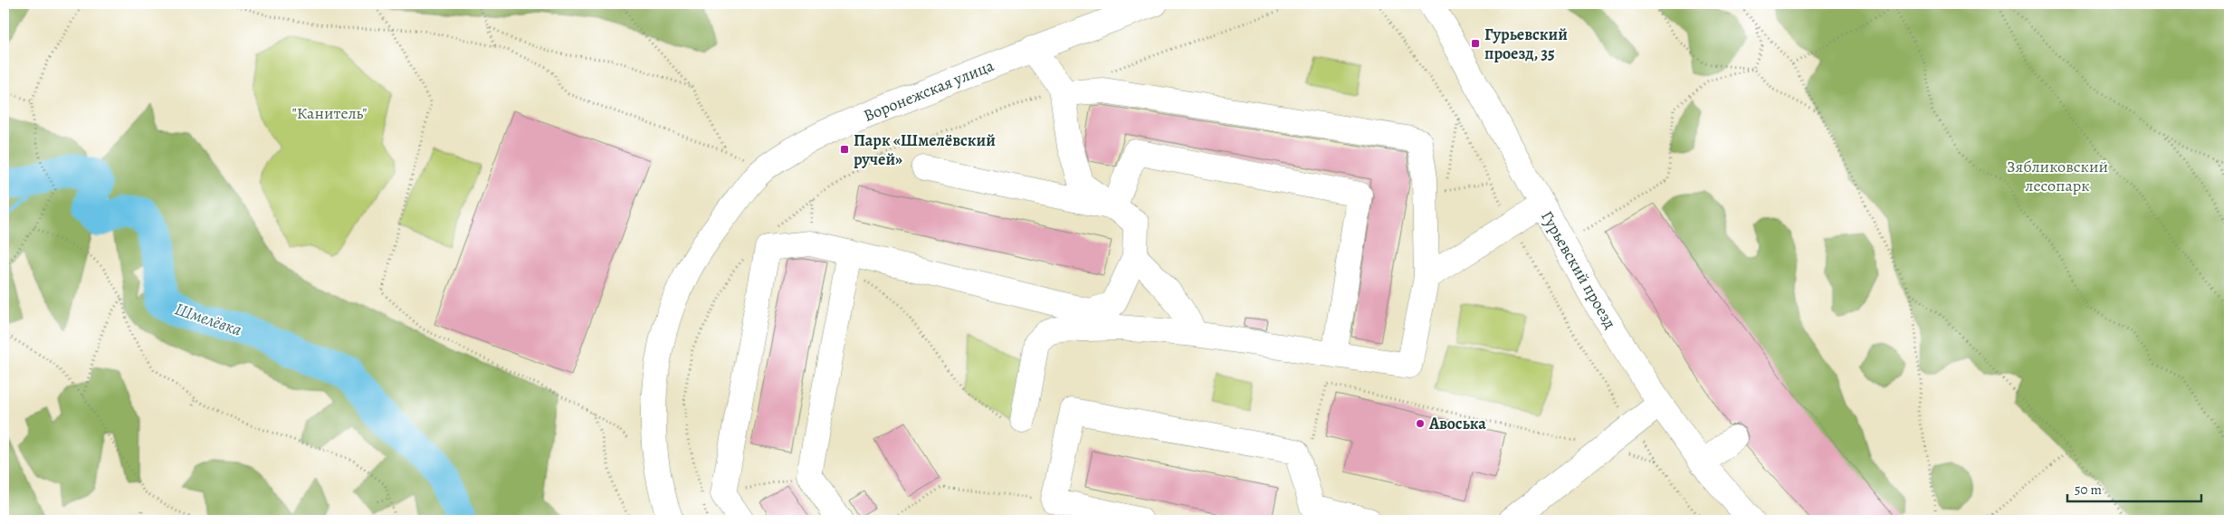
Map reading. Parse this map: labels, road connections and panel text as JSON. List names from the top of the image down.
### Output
{
  "streets": {
    "street": ["Воронежская улица", "Гурьевский проезд"]
  },
  "water": ["Шмелёвка"],
  "parks": ["\"Канитель\"", "Зябликовский лесопарк"],
  "places": {
    "transit": ["Гурьевский проезд, 35", "Парк «Шмелёвский ручей»"],
    "other": ["Авоська"]
  },
  "scale_bar": "50 m"
}
